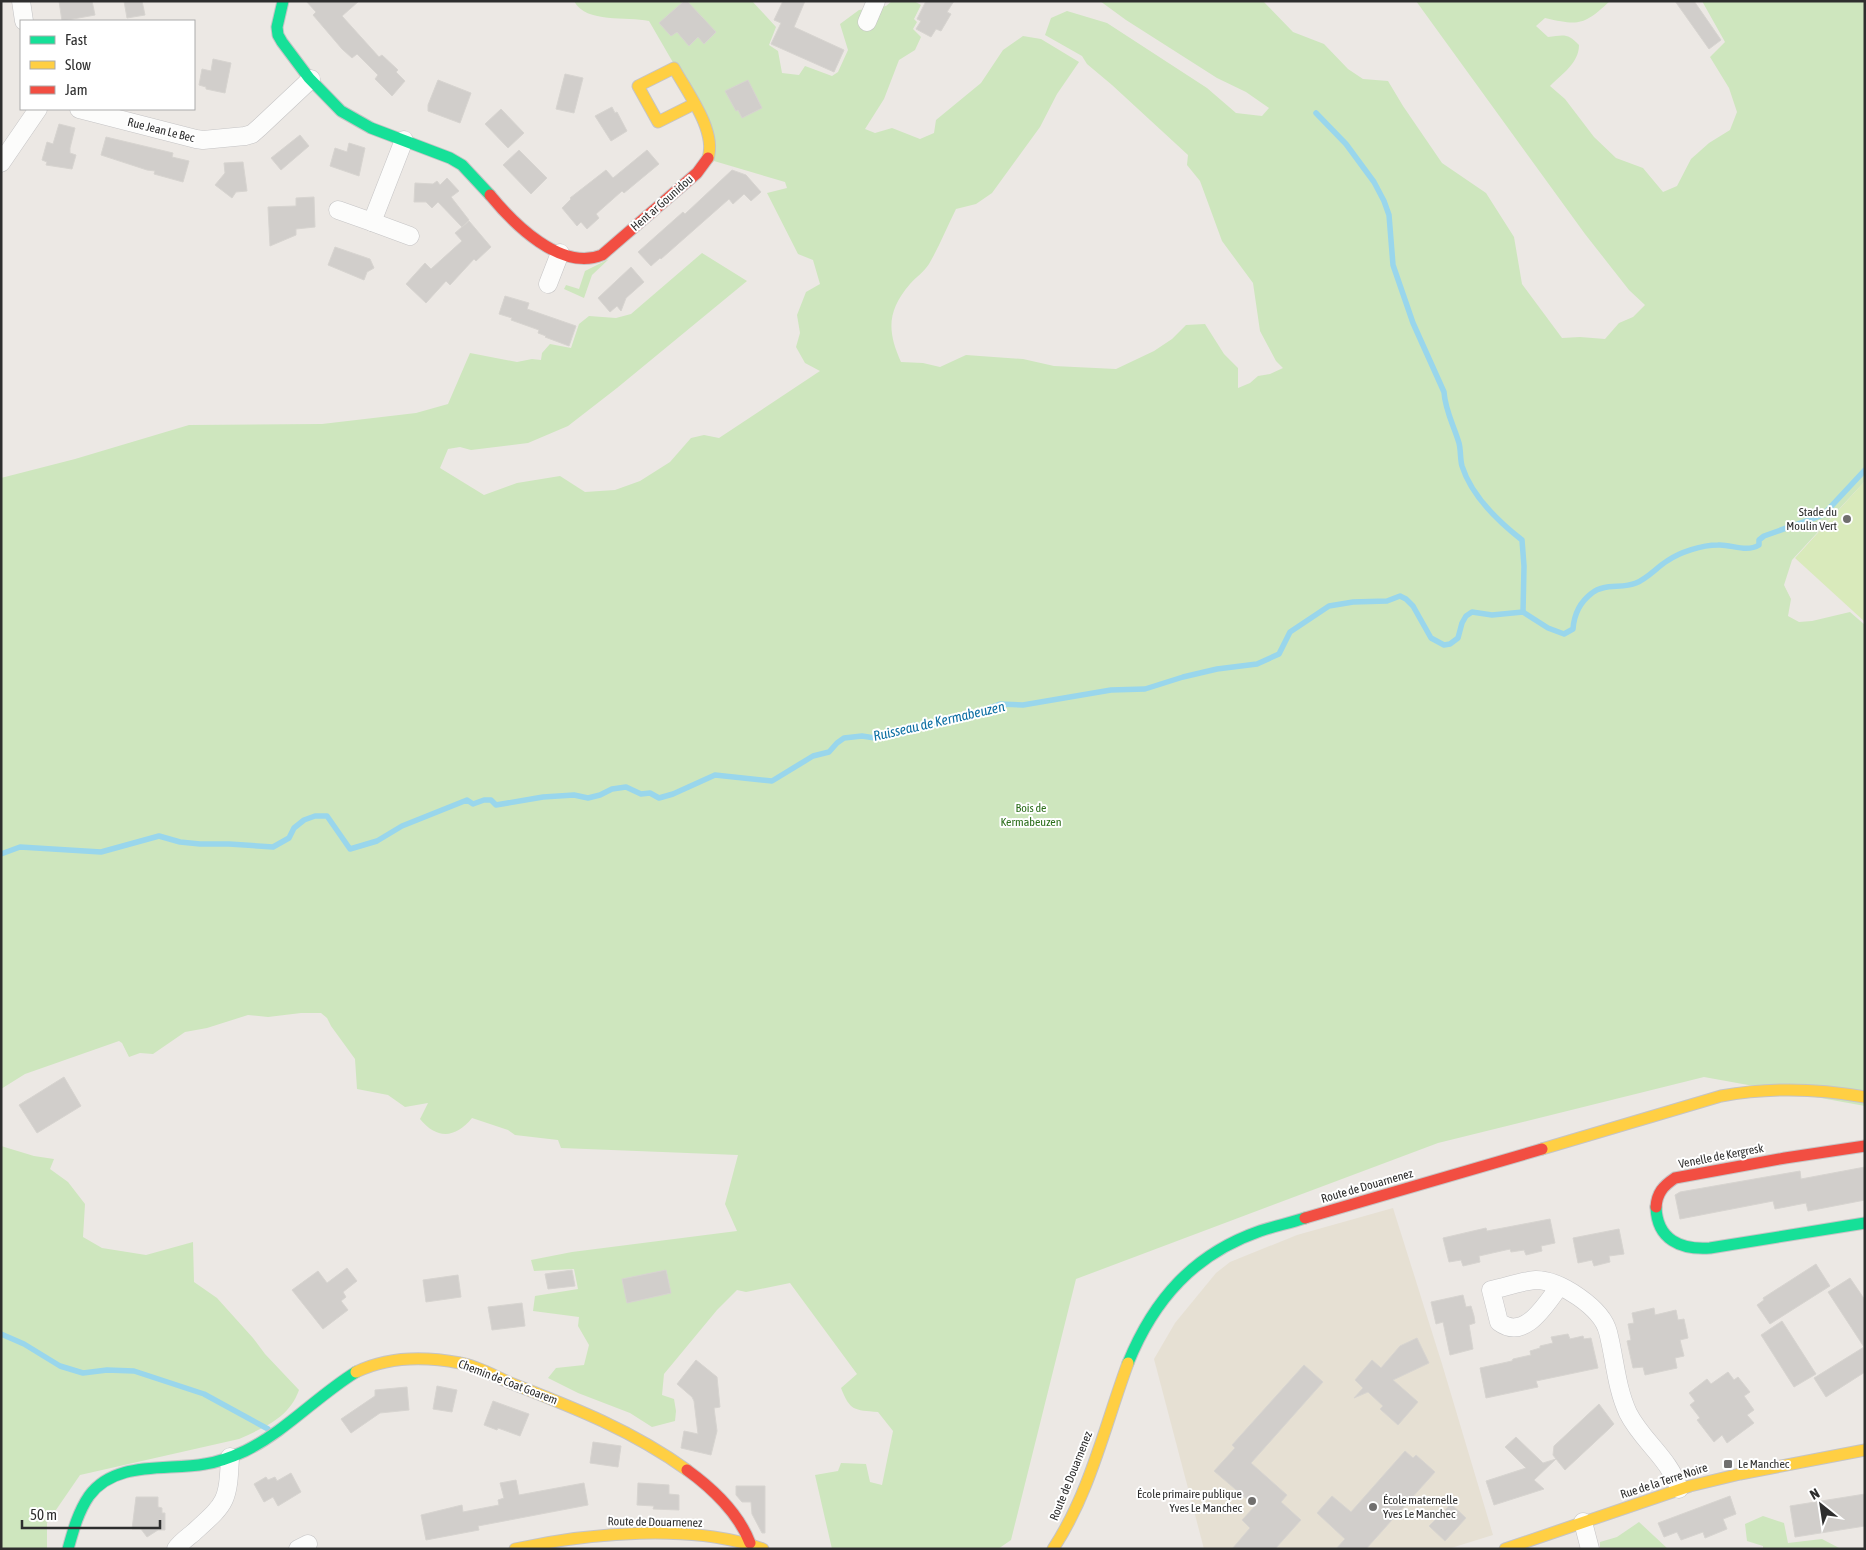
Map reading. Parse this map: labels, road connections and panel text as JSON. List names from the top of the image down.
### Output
{
  "streets": {
    "street": [
      "Rue Jean Le Bec",
      "Hent ar Gounidou",
      "Venelle de Kergresk",
      "Route de Douarnenez",
      "Chemin de Coat Goarem",
      "Rue de la Terre Noire"
    ]
  },
  "crossings": [
    ["Rue Jean Le Bec", "Hent ar Gounidou"],
    ["Route de Douarnenez", "Chemin de Coat Goarem"]
  ],
  "water": ["Ruisseau de Kermabeuzen"],
  "parks": ["Bois de Kermabeuzen"],
  "places": {
    "other": ["Stade du Moulin Vert", "École primaire publique Yves Le Manchec", "École maternelle Yves Le Manchec"],
    "transit": ["Le Manchec"]
  },
  "legend": ["Fast", "Slow", "Jam"],
  "scale_bar": "50 m",
  "north": "top left"
}
